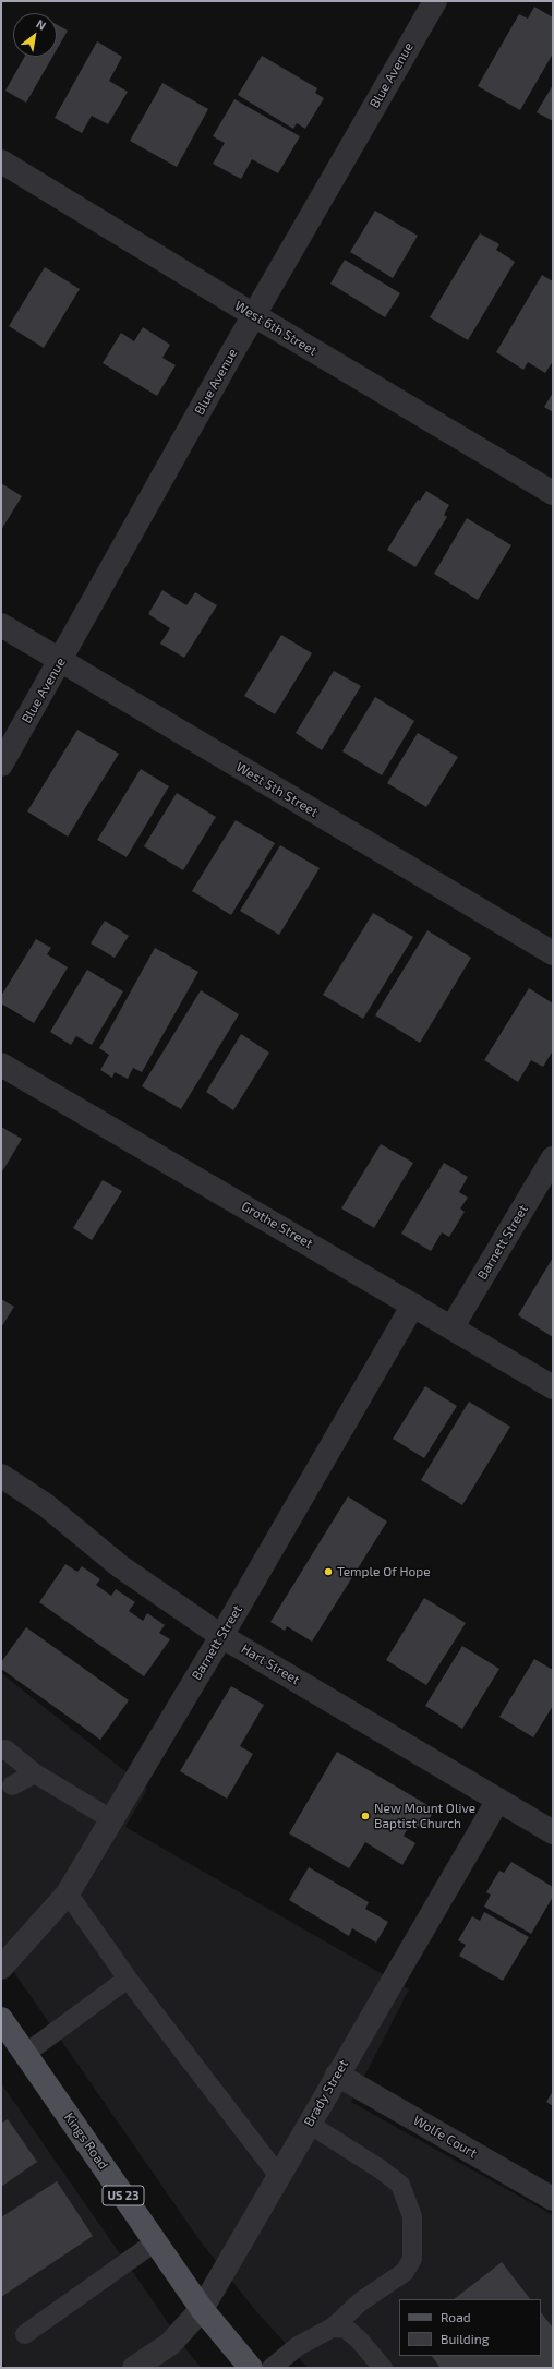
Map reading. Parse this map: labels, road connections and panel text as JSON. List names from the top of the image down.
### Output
{
  "streets": {
    "main road": ["Kings Road", "US 23"],
    "street": [
      "Blue Avenue",
      "West 6th Street",
      "West 5th Street",
      "Grothe Street",
      "Barnett Street",
      "Hart Street",
      "Brady Street",
      "Wolfe Court"
    ]
  },
  "crossings": [
    ["Blue Avenue", "West 6th Street"],
    ["Blue Avenue", "West 5th Street"],
    ["Grothe Street", "Barnett Street"],
    ["Barnett Street", "Hart Street"],
    ["Hart Street", "Brady Street"],
    ["Brady Street", "Wolfe Court"],
    ["Brady Street", "Kings Road"]
  ],
  "places": ["Temple Of Hope", "New Mount Olive Baptist Church"],
  "legend": ["Road", "Building"],
  "north": "top right"
}
